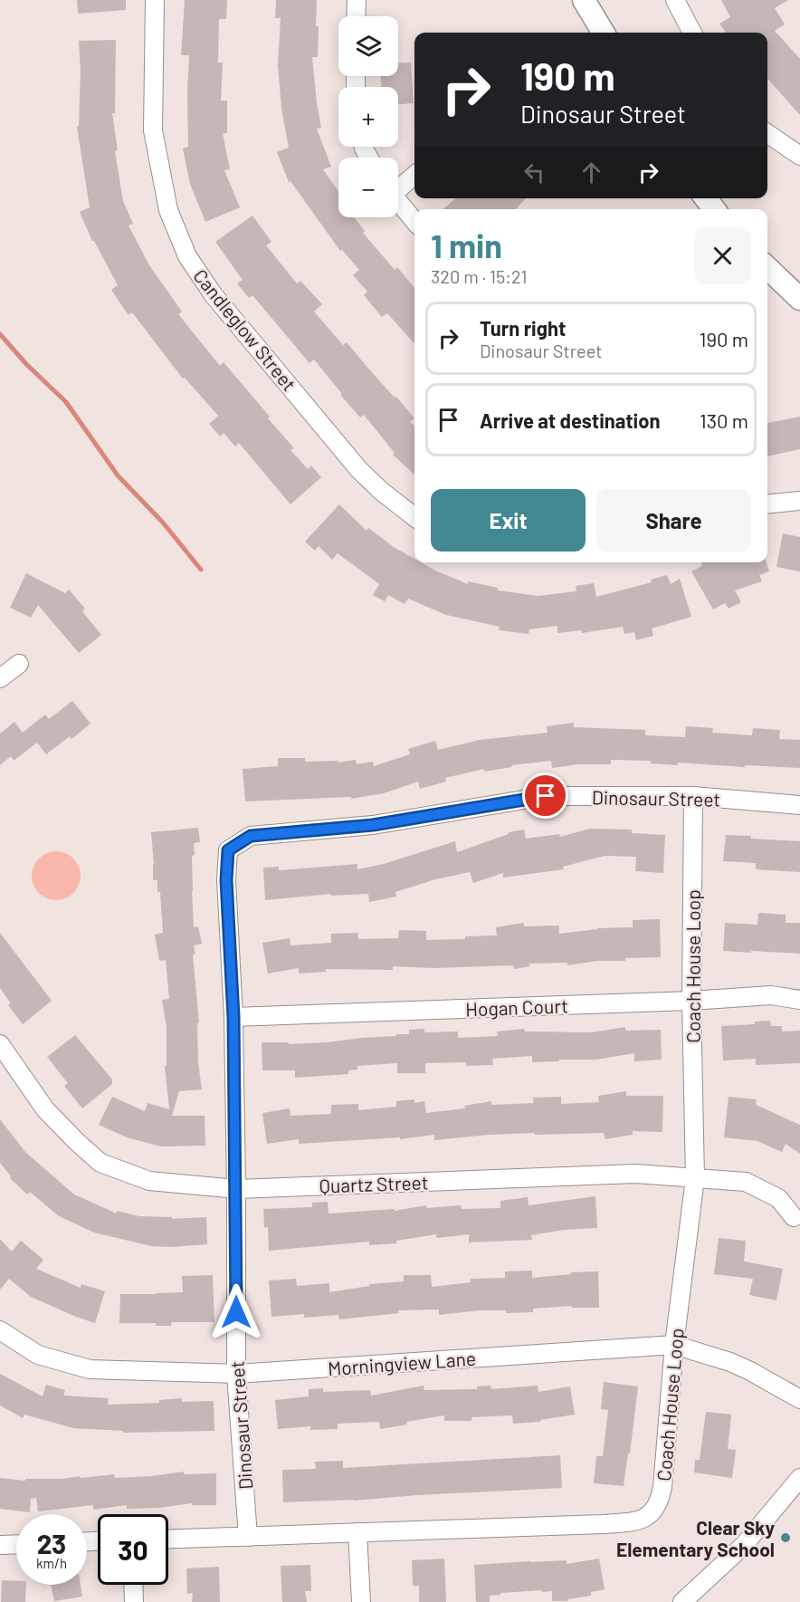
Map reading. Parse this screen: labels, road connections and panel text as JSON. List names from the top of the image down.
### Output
{
  "streets": {
    "street": [
      "Candleglow Street",
      "Dinosaur Street",
      "Coach House Loop",
      "Hogan Court",
      "Quartz Street",
      "Morningview Lane"
    ]
  },
  "crossings": [
    ["Dinosaur Street", "Coach House Loop"],
    ["Dinosaur Street", "Hogan Court"],
    ["Dinosaur Street", "Quartz Street"],
    ["Dinosaur Street", "Morningview Lane"],
    ["Coach House Loop", "Hogan Court"],
    ["Coach House Loop", "Quartz Street"],
    ["Coach House Loop", "Morningview Lane"]
  ],
  "places": ["Clear Sky Elementary School"],
  "page": {
    "map_buttons": ["+", "−"],
    "turn": ["190 m", "Dinosaur Street"],
    "heading": ["1 min", "320 m · 15:21"],
    "list": [
      {
        "name": "Turn right",
        "note": "Dinosaur Street",
        "value": "190 m"
      },
      {
        "name": "Arrive at destination",
        "value": "130 m"
      }
    ],
    "buttons": ["Exit", "Share"],
    "speed": "23 km/h",
    "limit": "30"
  }
}
